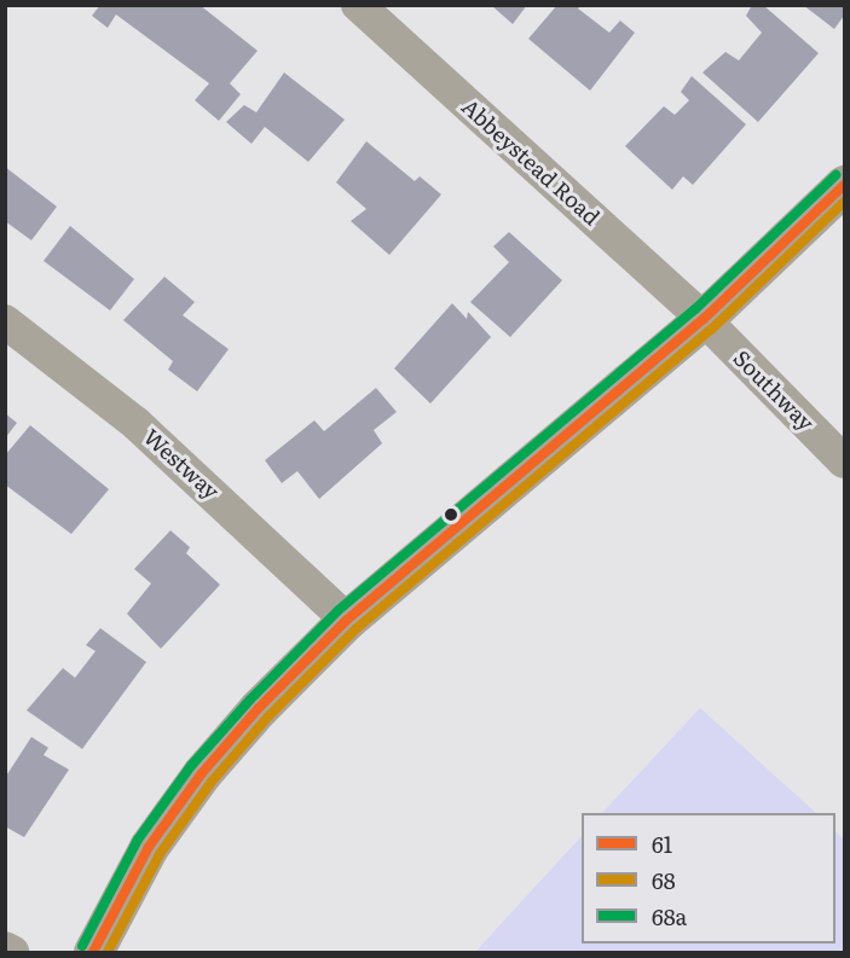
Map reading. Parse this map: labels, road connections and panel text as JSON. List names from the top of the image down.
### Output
{
  "streets": {
    "street": ["Abbeystead Road", "Southway", "Westway"]
  },
  "crossings": [
    ["Abbeystead Road", "Southway"]
  ],
  "lines": ["transit line 68a", "transit line 61", "transit line 68"],
  "legend": ["61", "68", "68a"]
}
